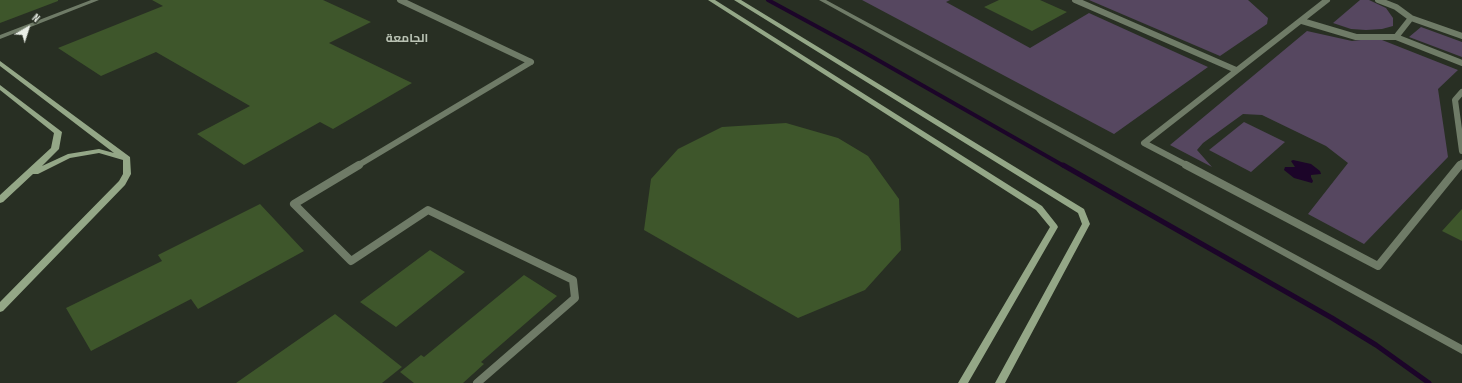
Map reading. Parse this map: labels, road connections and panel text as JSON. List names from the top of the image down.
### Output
{
  "districts": ["الجامعة"],
  "north": "top right"
}
